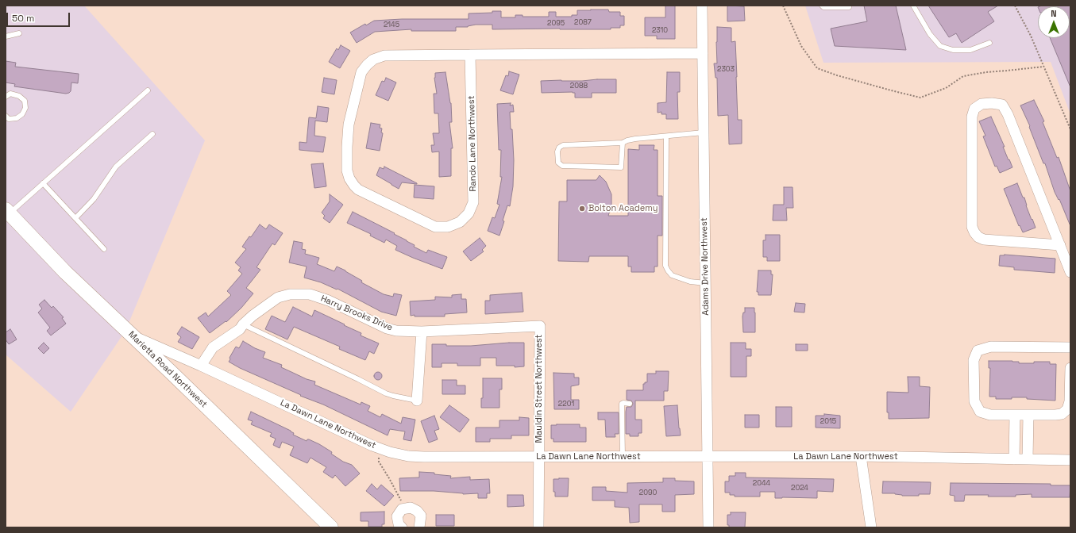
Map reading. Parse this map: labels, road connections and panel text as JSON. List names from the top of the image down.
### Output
{
  "streets": {
    "main road": ["Marietta Road Northwest"],
    "street": [
      "Rando Lane Northwest",
      "Adams Drive Northwest",
      "Harry Brooks Drive",
      "Mauldin Street Northwest",
      "La Dawn Lane Northwest"
    ]
  },
  "crossings": [
    ["Rando Lane Northwest", "Adams Drive Northwest"],
    ["Adams Drive Northwest", "La Dawn Lane Northwest"],
    ["Harry Brooks Drive", "Mauldin Street Northwest"],
    ["Harry Brooks Drive", "La Dawn Lane Northwest"],
    ["Marietta Road Northwest", "La Dawn Lane Northwest"],
    ["Mauldin Street Northwest", "La Dawn Lane Northwest"]
  ],
  "places": ["Bolton Academy"],
  "house_numbers": [
    "2087",
    "2095",
    "2145",
    "2310",
    "2303",
    "2088",
    "2201",
    "2015",
    "2044",
    "2024",
    "2090"
  ],
  "scale_bar": "50 m",
  "north": "top"
}
